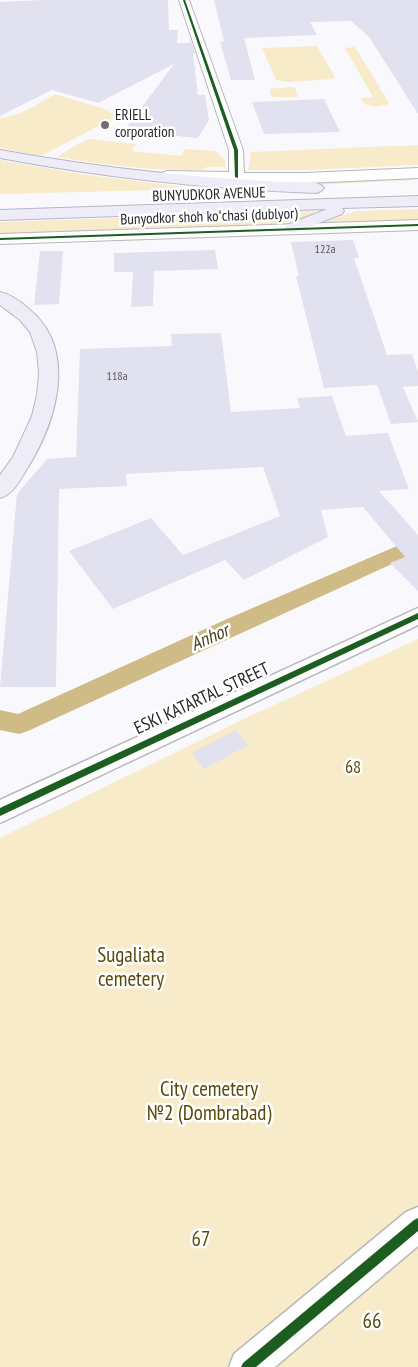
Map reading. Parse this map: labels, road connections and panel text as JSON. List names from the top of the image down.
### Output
{
  "streets": {
    "main road": ["BUNYUDKOR AVENUE"],
    "street": ["Bunyodkor shoh koʻchasi (dublyor)", "ESKI KATARTAL STREET"]
  },
  "water": ["Anhor"],
  "parks": [
    "68",
    "Sugaliata cemetery",
    "City cemetery №2 (Dombrabad)",
    "67",
    "66"
  ],
  "places": ["ERIELL corporation"],
  "house_numbers": ["122a", "118a"]
}
